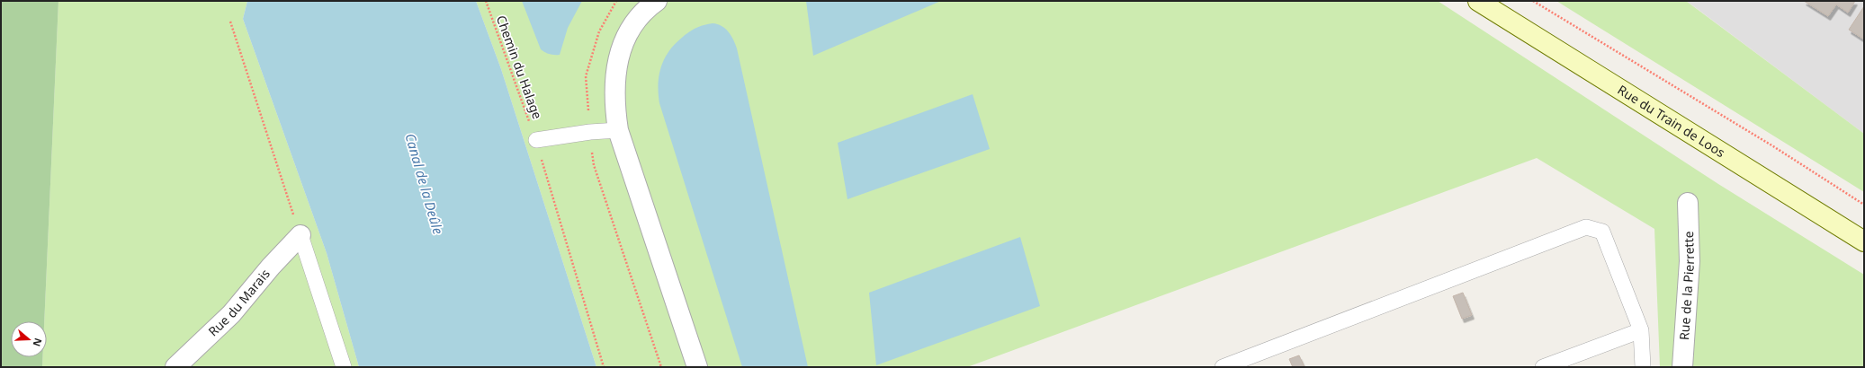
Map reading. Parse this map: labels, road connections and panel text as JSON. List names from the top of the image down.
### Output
{
  "streets": {
    "street": ["Rue du Train de Loos", "Rue de la Pierrette", "Rue du Marais"],
    "path": ["Chemin du Halage"]
  },
  "water": ["Canal de la Deûle"],
  "north": "right"
}
